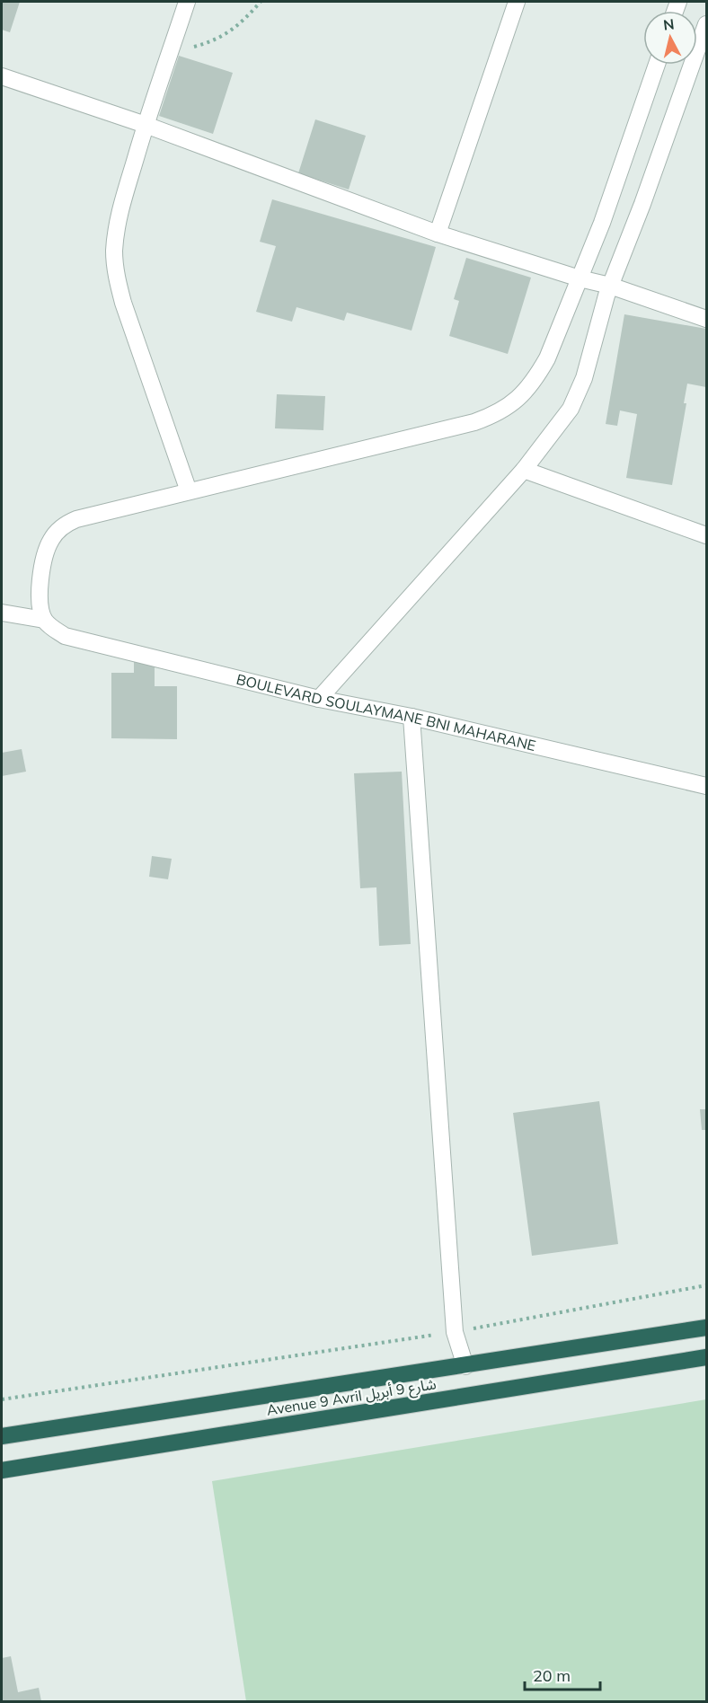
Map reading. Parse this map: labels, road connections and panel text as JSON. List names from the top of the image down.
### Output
{
  "streets": {
    "highway": ["Avenue 9 Avril شارع 9 أبريل"],
    "street": ["BOULEVARD SOULAYMANE BNI MAHARANE"]
  },
  "scale_bar": "20 m",
  "north": "top"
}
